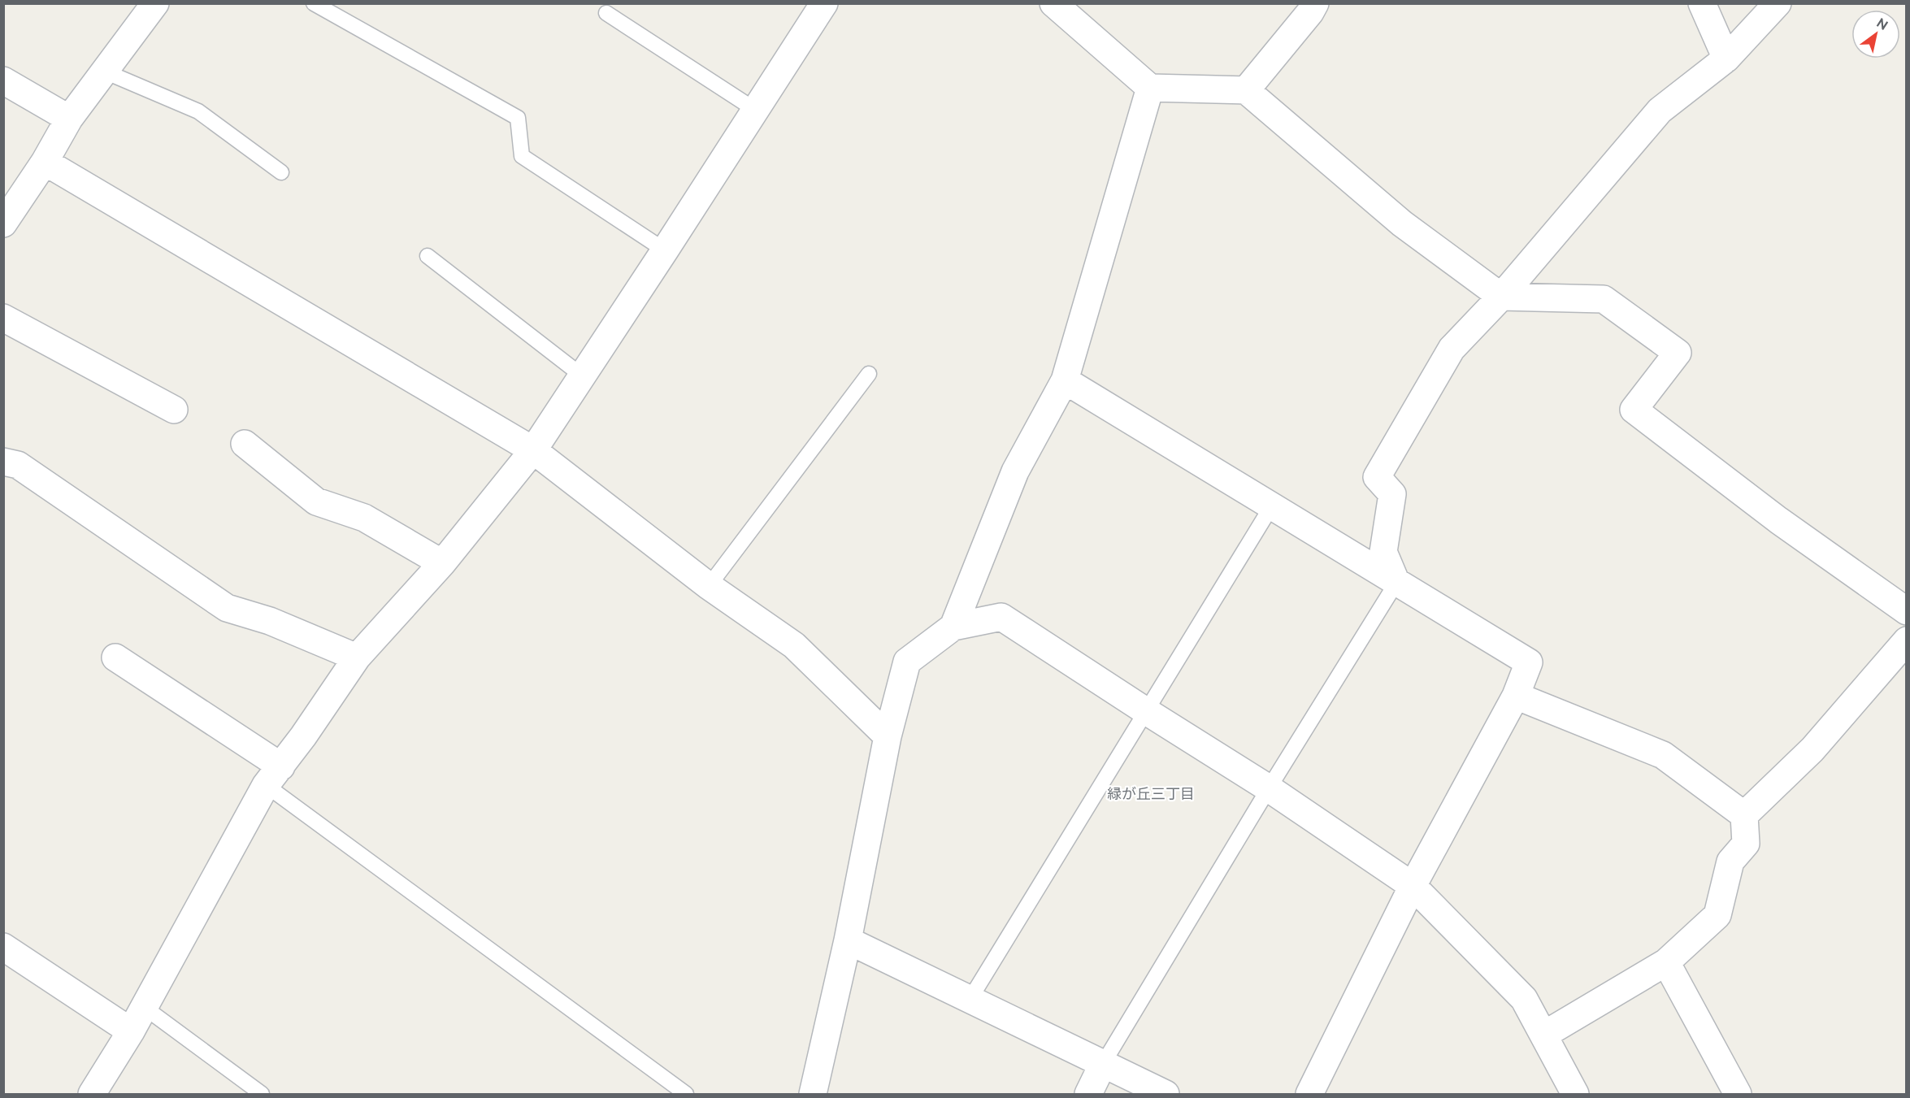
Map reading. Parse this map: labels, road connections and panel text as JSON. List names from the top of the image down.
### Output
{
  "districts": ["緑が丘三丁目"],
  "north": "top right"
}
